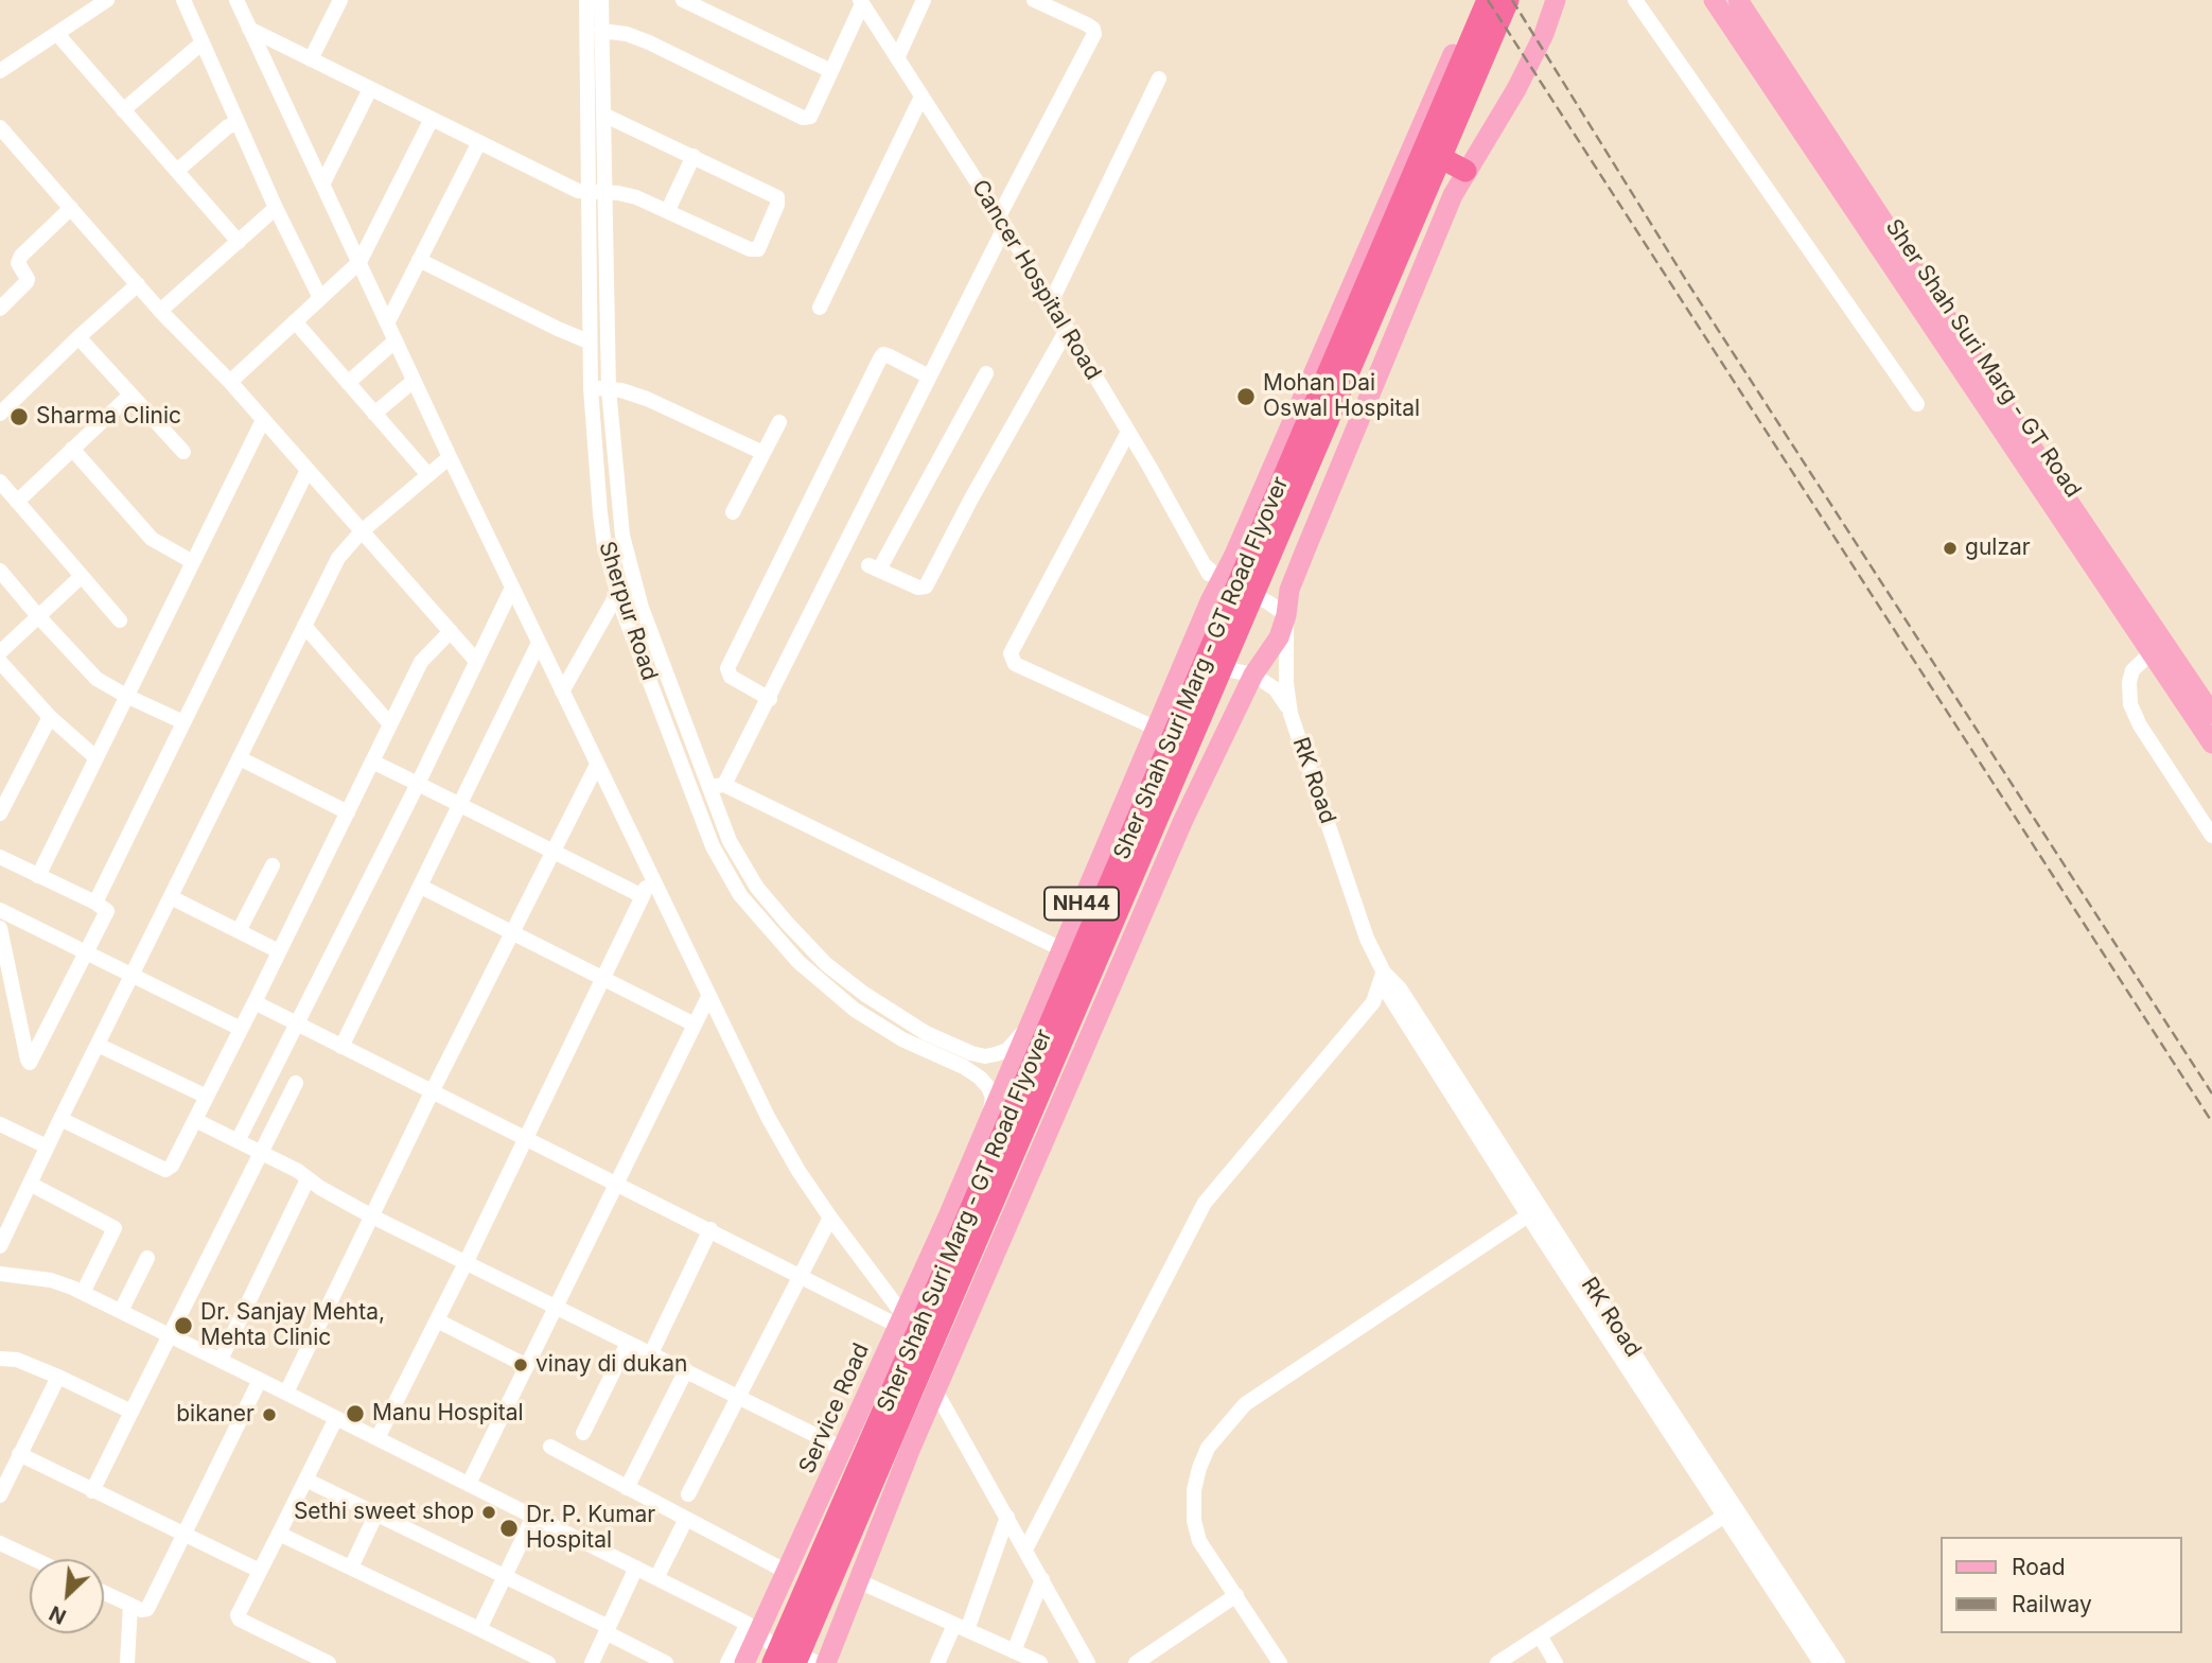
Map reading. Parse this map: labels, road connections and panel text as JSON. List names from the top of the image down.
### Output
{
  "streets": {
    "highway": ["Sher Shah Suri Marg - GT Road Flyover", "NH44"],
    "main road": ["Sher Shah Suri Marg - GT Road", "Service Road"],
    "street": ["Cancer Hospital Road", "Sherpur Road", "RK Road"]
  },
  "crossings": [
    ["Sherpur Road", "NH44"],
    ["Sherpur Road", "Service Road"],
    ["Sher Shah Suri Marg - GT Road Flyover", "NH44"],
    ["NH44", "Service Road"]
  ],
  "places": [
    "Mohan Dai Oswal Hospital",
    "Sharma Clinic",
    "gulzar",
    "Dr. Sanjay Mehta, Mehta Clinic",
    "vinay di dukan",
    "Manu Hospital",
    "bikaner",
    "Sethi sweet shop",
    "Dr. P. Kumar Hospital"
  ],
  "legend": ["Road", "Railway"],
  "north": "bottom left"
}
